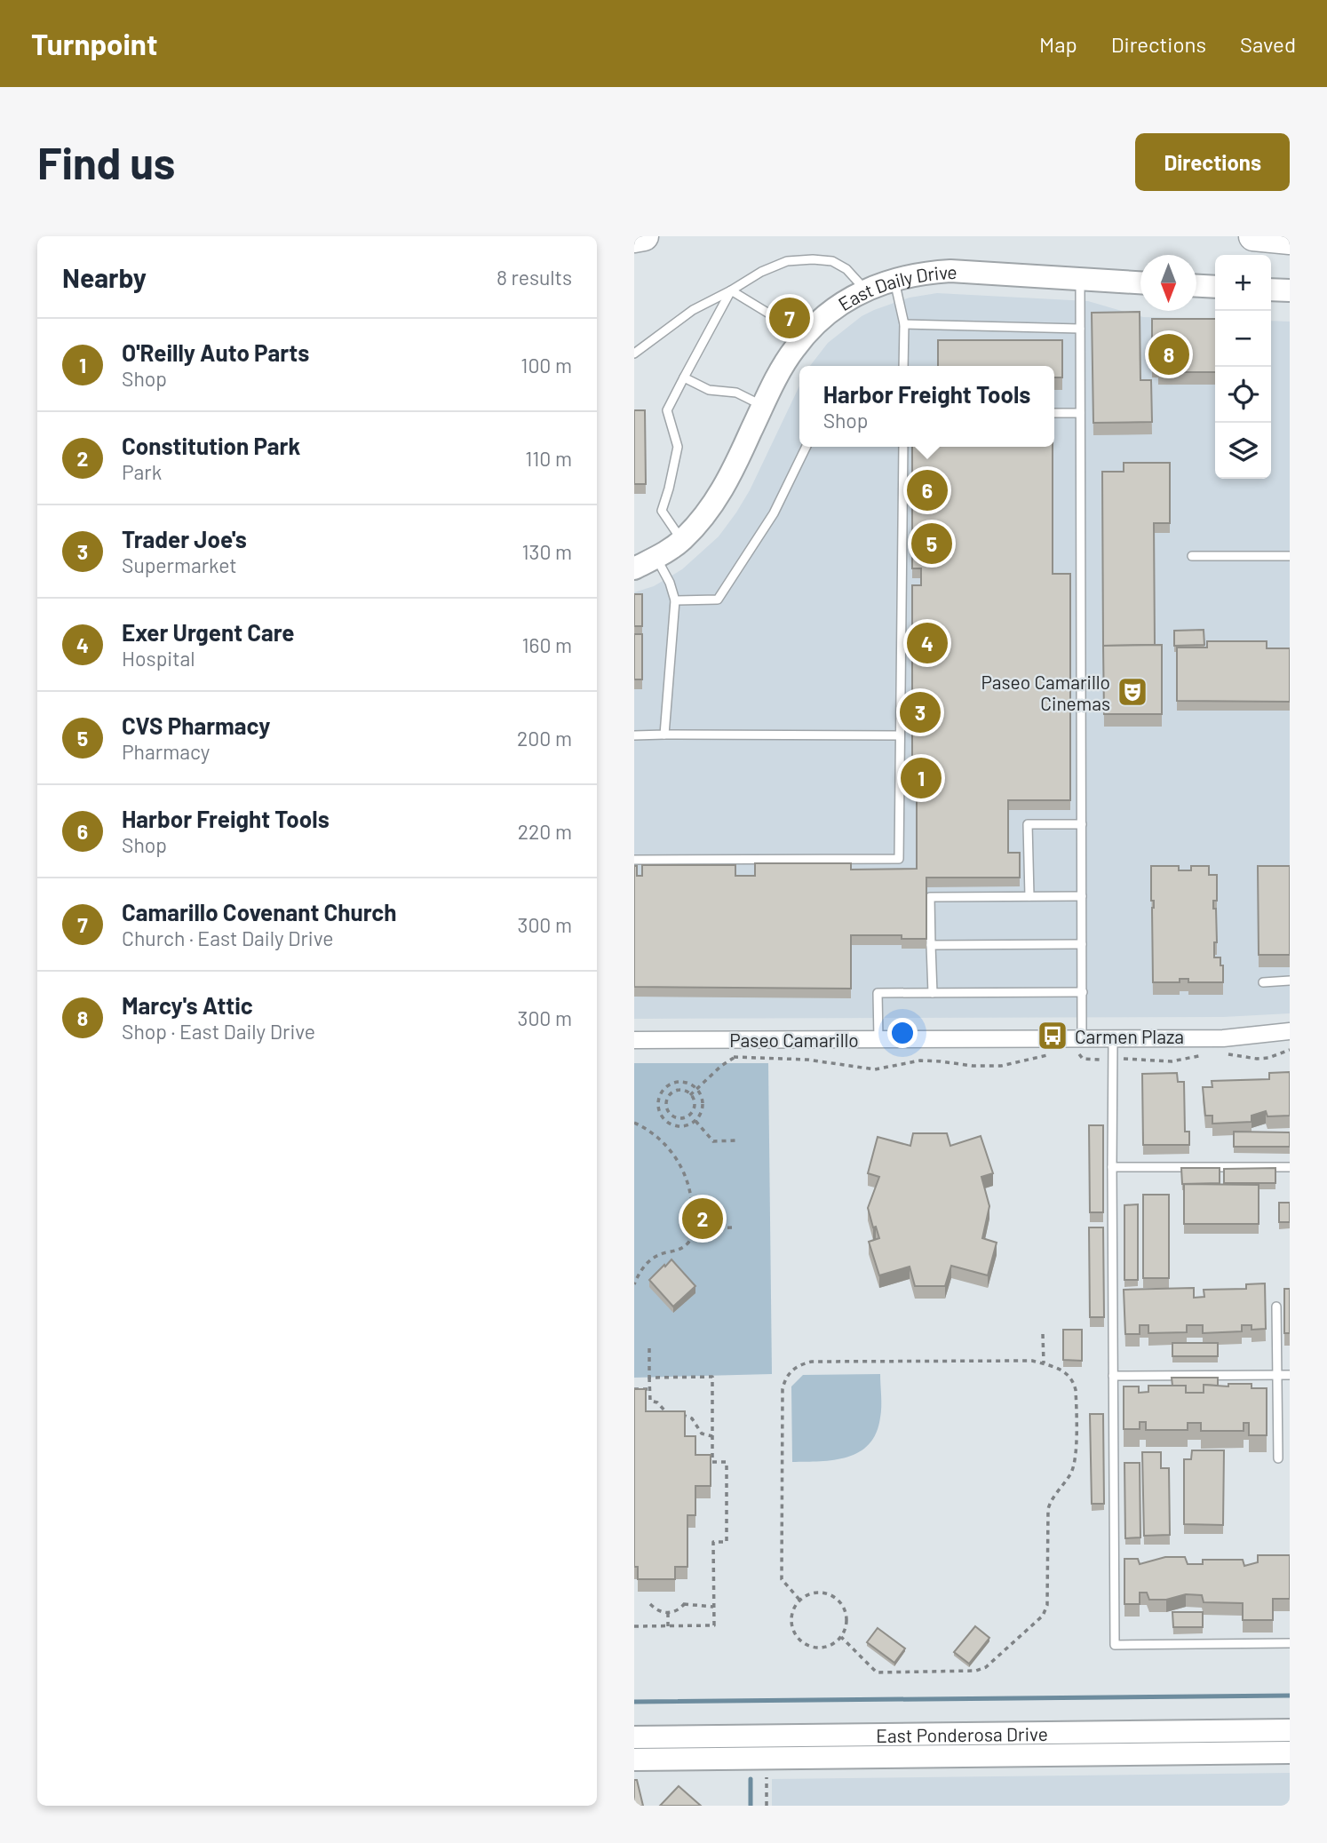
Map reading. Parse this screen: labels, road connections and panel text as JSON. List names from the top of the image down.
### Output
{
  "streets": {
    "main road": ["East Daily Drive", "East Ponderosa Drive"],
    "street": ["Paseo Camarillo"]
  },
  "places": {
    "theatre": ["Paseo Camarillo Cinemas"],
    "bus stop": ["Carmen Plaza"]
  },
  "north": "bottom",
  "page": {
    "header": "Turnpoint",
    "nav": ["Map", "Directions", "Saved"],
    "buttons": "Directions",
    "title": "Find us",
    "heading": ["Nearby", "8 results"],
    "map_buttons": ["+", "−"],
    "pins": [
      "7",
      "8",
      "6",
      "5",
      "4",
      "3",
      "1",
      "2"
    ],
    "list": [
      {
        "mark": "1",
        "name": "O'Reilly Auto Parts",
        "note": "Shop",
        "value": "100 m"
      },
      {
        "mark": "2",
        "name": "Constitution Park",
        "note": "Park",
        "value": "110 m"
      },
      {
        "mark": "3",
        "name": "Trader Joe's",
        "note": "Supermarket",
        "value": "130 m"
      },
      {
        "mark": "4",
        "name": "Exer Urgent Care",
        "note": "Hospital",
        "value": "160 m"
      },
      {
        "mark": "5",
        "name": "CVS Pharmacy",
        "note": "Pharmacy",
        "value": "200 m"
      },
      {
        "mark": "6",
        "name": "Harbor Freight Tools",
        "note": "Shop",
        "value": "220 m"
      },
      {
        "mark": "7",
        "name": "Camarillo Covenant Church",
        "note": "Church · East Daily Drive",
        "value": "300 m"
      },
      {
        "mark": "8",
        "name": "Marcy's Attic",
        "note": "Shop · East Daily Drive",
        "value": "300 m"
      }
    ],
    "popup": ["Harbor Freight Tools", "Shop"]
  }
}
